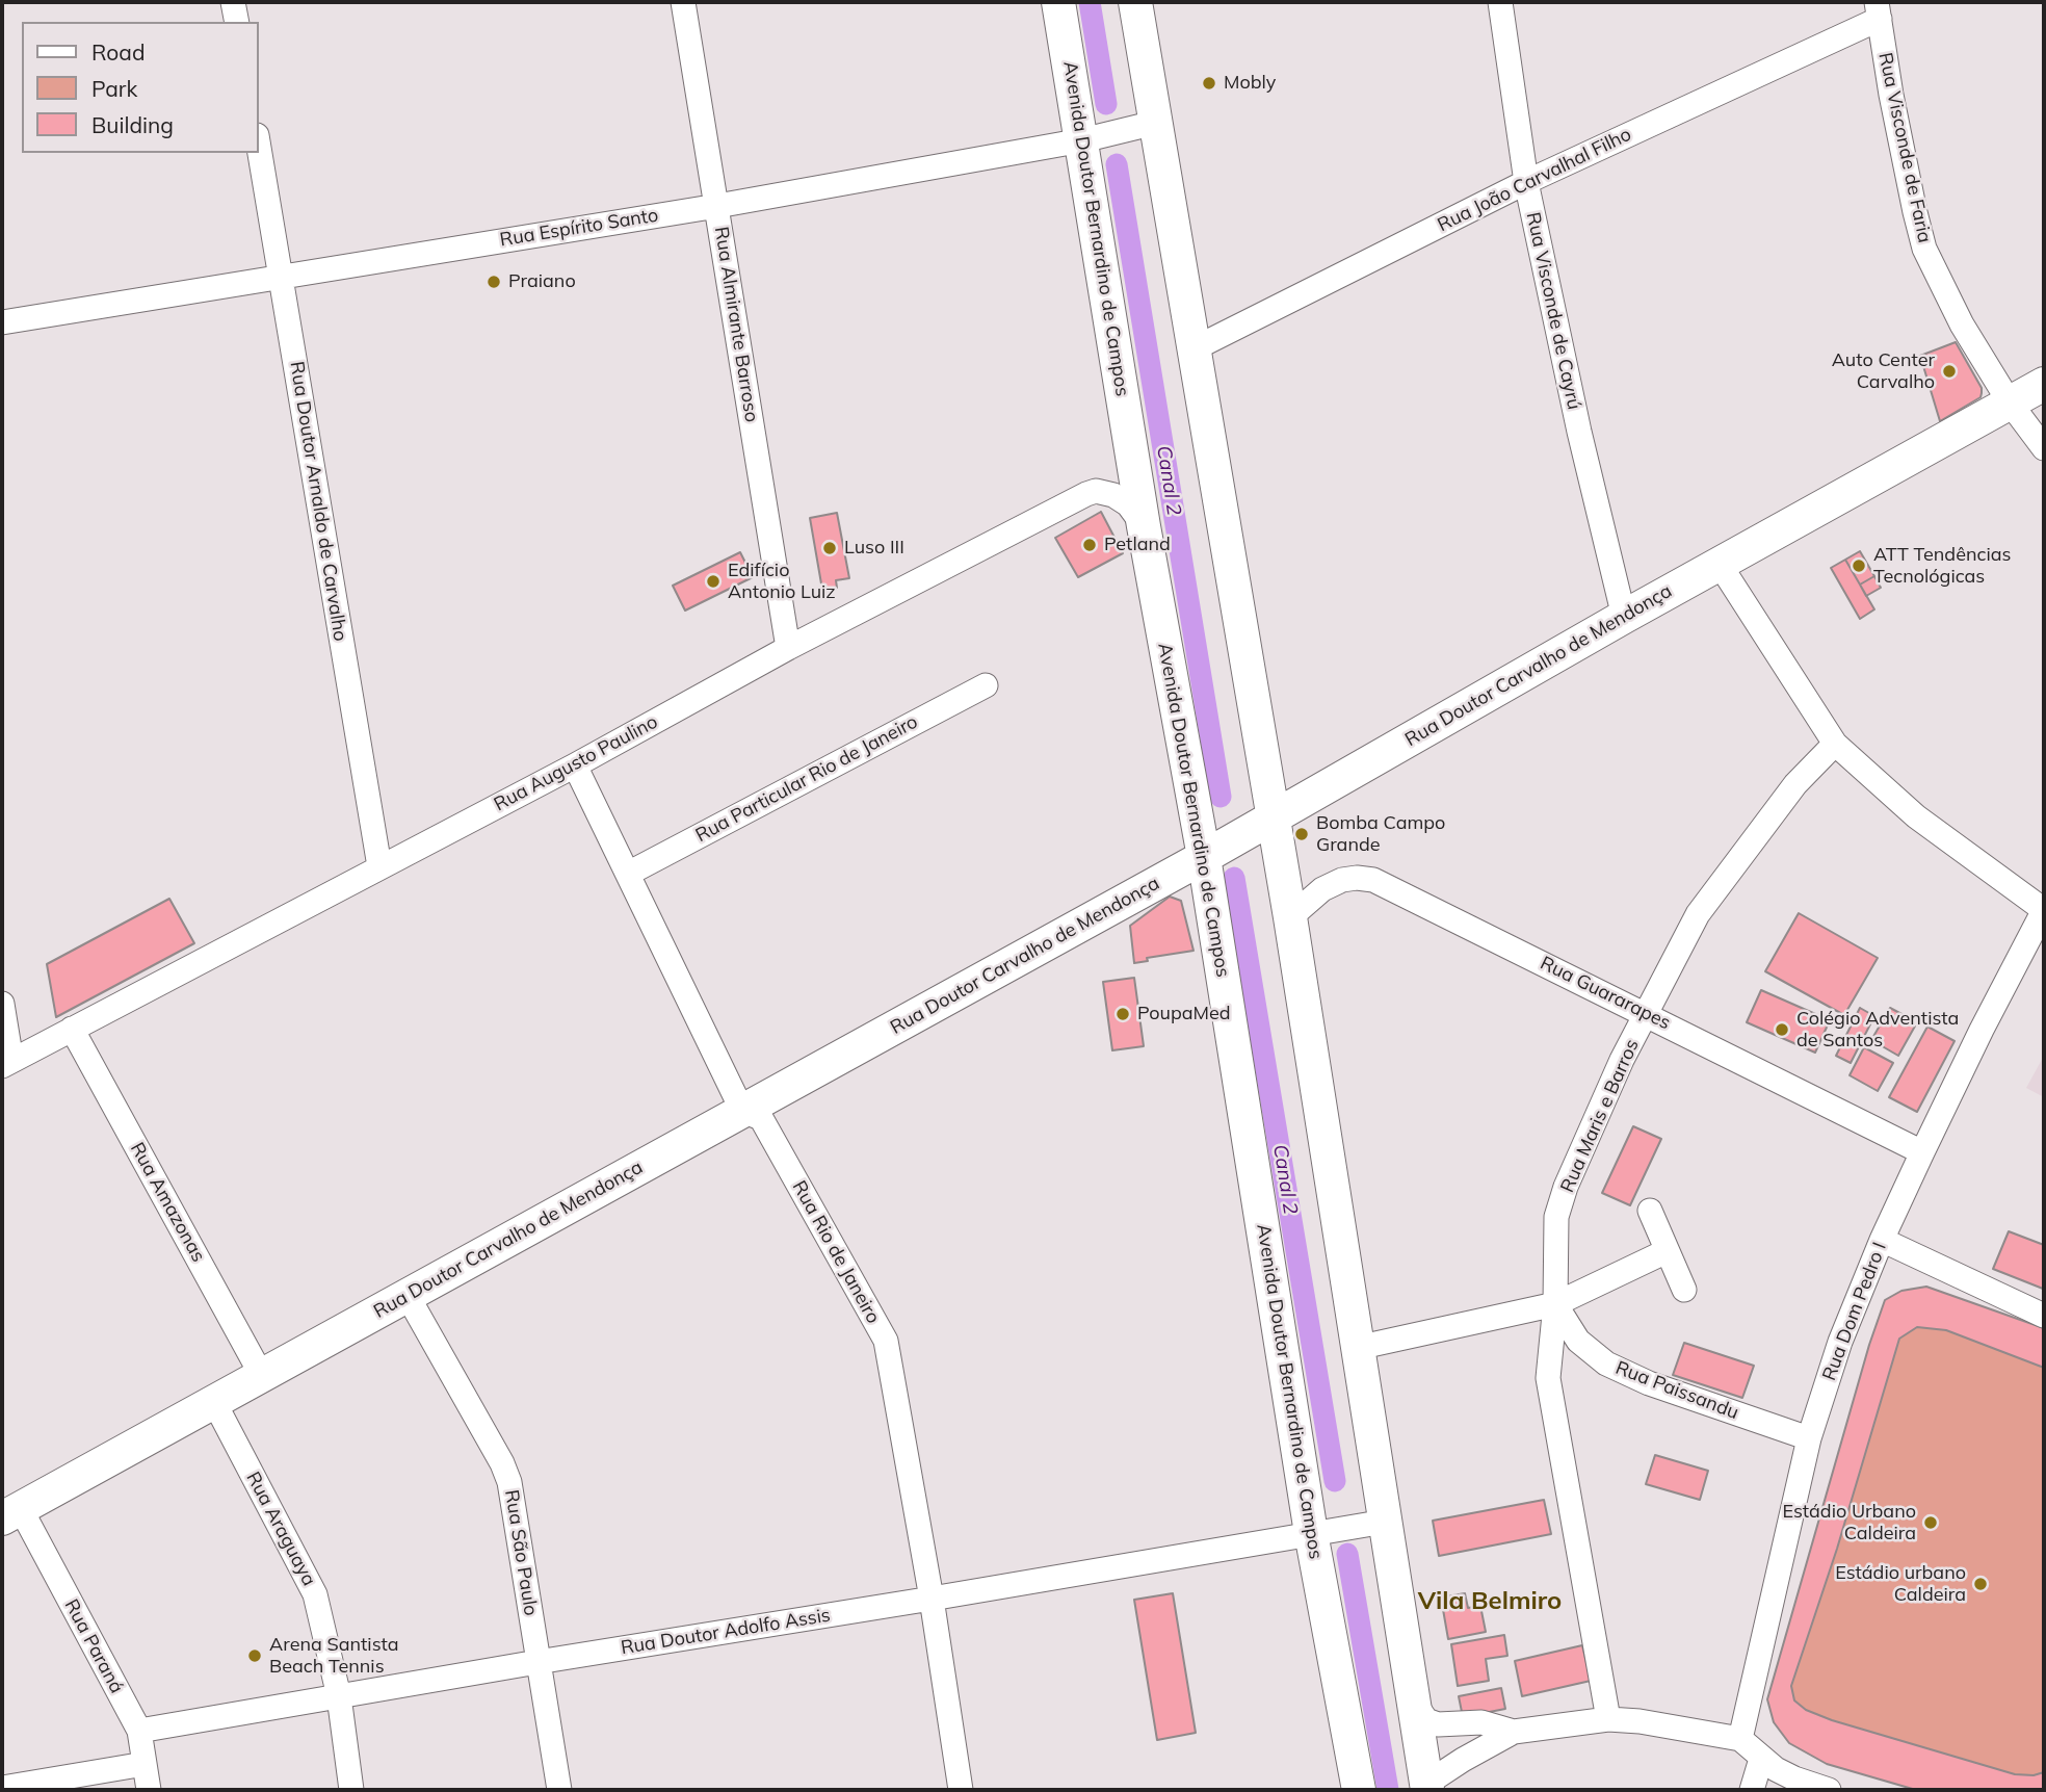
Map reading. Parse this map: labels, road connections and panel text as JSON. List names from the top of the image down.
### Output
{
  "streets": {
    "main road": ["Avenida Doutor Bernardino de Campos", "Rua Doutor Carvalho de Mendonça"],
    "street": [
      "Rua Visconde de Faria",
      "Rua João Carvalhal Filho",
      "Rua Espírito Santo",
      "Rua Visconde de Cayrú",
      "Rua Almirante Barroso",
      "Rua Doutor Arnaldo de Carvalho",
      "Rua Augusto Paulino",
      "Rua Particular Rio de Janeiro",
      "Rua Guararapes",
      "Rua Maris e Barros",
      "Rua Amazonas",
      "Rua Rio de Janeiro",
      "Rua Dom Pedro I",
      "Rua Paissandu",
      "Rua Araguaya",
      "Rua São Paulo",
      "Rua Doutor Adolfo Assis",
      "Rua Paraná"
    ]
  },
  "crossings": [
    ["Rua Visconde de Faria", "Rua João Carvalhal Filho"],
    ["Rua Visconde de Faria", "Rua Doutor Carvalho de Mendonça"],
    ["Rua João Carvalhal Filho", "Rua Visconde de Cayrú"],
    ["Rua Espírito Santo", "Avenida Doutor Bernardino de Campos"],
    ["Rua Espírito Santo", "Rua Almirante Barroso"],
    ["Rua Espírito Santo", "Rua Doutor Arnaldo de Carvalho"],
    ["Avenida Doutor Bernardino de Campos", "Rua Doutor Carvalho de Mendonça"],
    ["Avenida Doutor Bernardino de Campos", "Rua Augusto Paulino"],
    ["Avenida Doutor Bernardino de Campos", "Rua Doutor Adolfo Assis"],
    ["Rua Visconde de Cayrú", "Rua Doutor Carvalho de Mendonça"],
    ["Rua Almirante Barroso", "Rua Augusto Paulino"],
    ["Rua Doutor Arnaldo de Carvalho", "Rua Augusto Paulino"],
    ["Rua Doutor Carvalho de Mendonça", "Rua Amazonas"],
    ["Rua Doutor Carvalho de Mendonça", "Rua Rio de Janeiro"],
    ["Rua Doutor Carvalho de Mendonça", "Rua Araguaya"],
    ["Rua Doutor Carvalho de Mendonça", "Rua São Paulo"],
    ["Rua Doutor Carvalho de Mendonça", "Rua Paraná"],
    ["Rua Augusto Paulino", "Rua Amazonas"],
    ["Rua Augusto Paulino", "Rua Rio de Janeiro"],
    ["Rua Particular Rio de Janeiro", "Rua Rio de Janeiro"],
    ["Rua Guararapes", "Rua Maris e Barros"],
    ["Rua Guararapes", "Rua Dom Pedro I"],
    ["Rua Maris e Barros", "Rua Paissandu"],
    ["Rua Rio de Janeiro", "Rua Doutor Adolfo Assis"],
    ["Rua Dom Pedro I", "Rua Paissandu"],
    ["Rua Araguaya", "Rua Doutor Adolfo Assis"],
    ["Rua São Paulo", "Rua Doutor Adolfo Assis"],
    ["Rua Doutor Adolfo Assis", "Rua Paraná"]
  ],
  "districts": ["Vila Belmiro"],
  "water": ["Canal 2"],
  "places": [
    "Mobly",
    "Praiano",
    "Auto Center Carvalho",
    "Petland",
    "Luso III",
    "ATT Tendências Tecnológicas",
    "Edifício Antonio Luiz",
    "Bomba Campo Grande",
    "PoupaMed",
    "Colégio Adventista de Santos",
    "Estádio Urbano Caldeira",
    "Estádio urbano Caldeira",
    "Arena Santista Beach Tennis"
  ],
  "legend": ["Road", "Park", "Building"]
}
